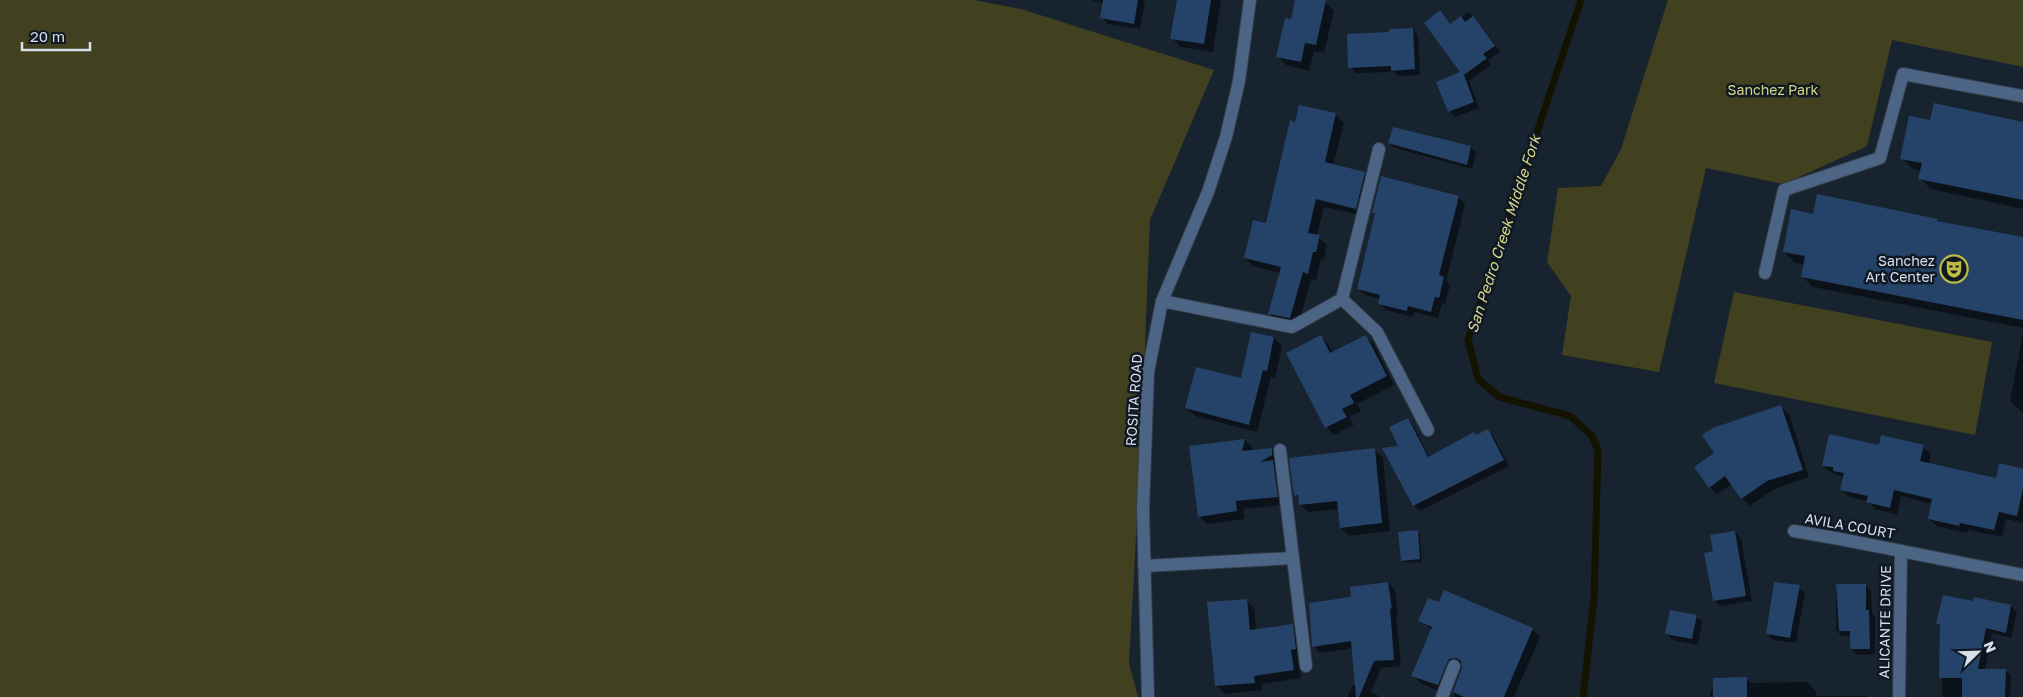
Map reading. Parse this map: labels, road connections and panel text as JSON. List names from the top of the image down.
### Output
{
  "streets": {
    "street": ["ROSITA ROAD", "AVILA COURT", "ALICANTE DRIVE"]
  },
  "crossings": [
    ["AVILA COURT", "ALICANTE DRIVE"]
  ],
  "water": ["San Pedro Creek Middle Fork"],
  "parks": ["Sanchez Park"],
  "places": {
    "theatre": ["Sanchez Art Center"]
  },
  "scale_bar": "20 m",
  "north": "top right"
}
